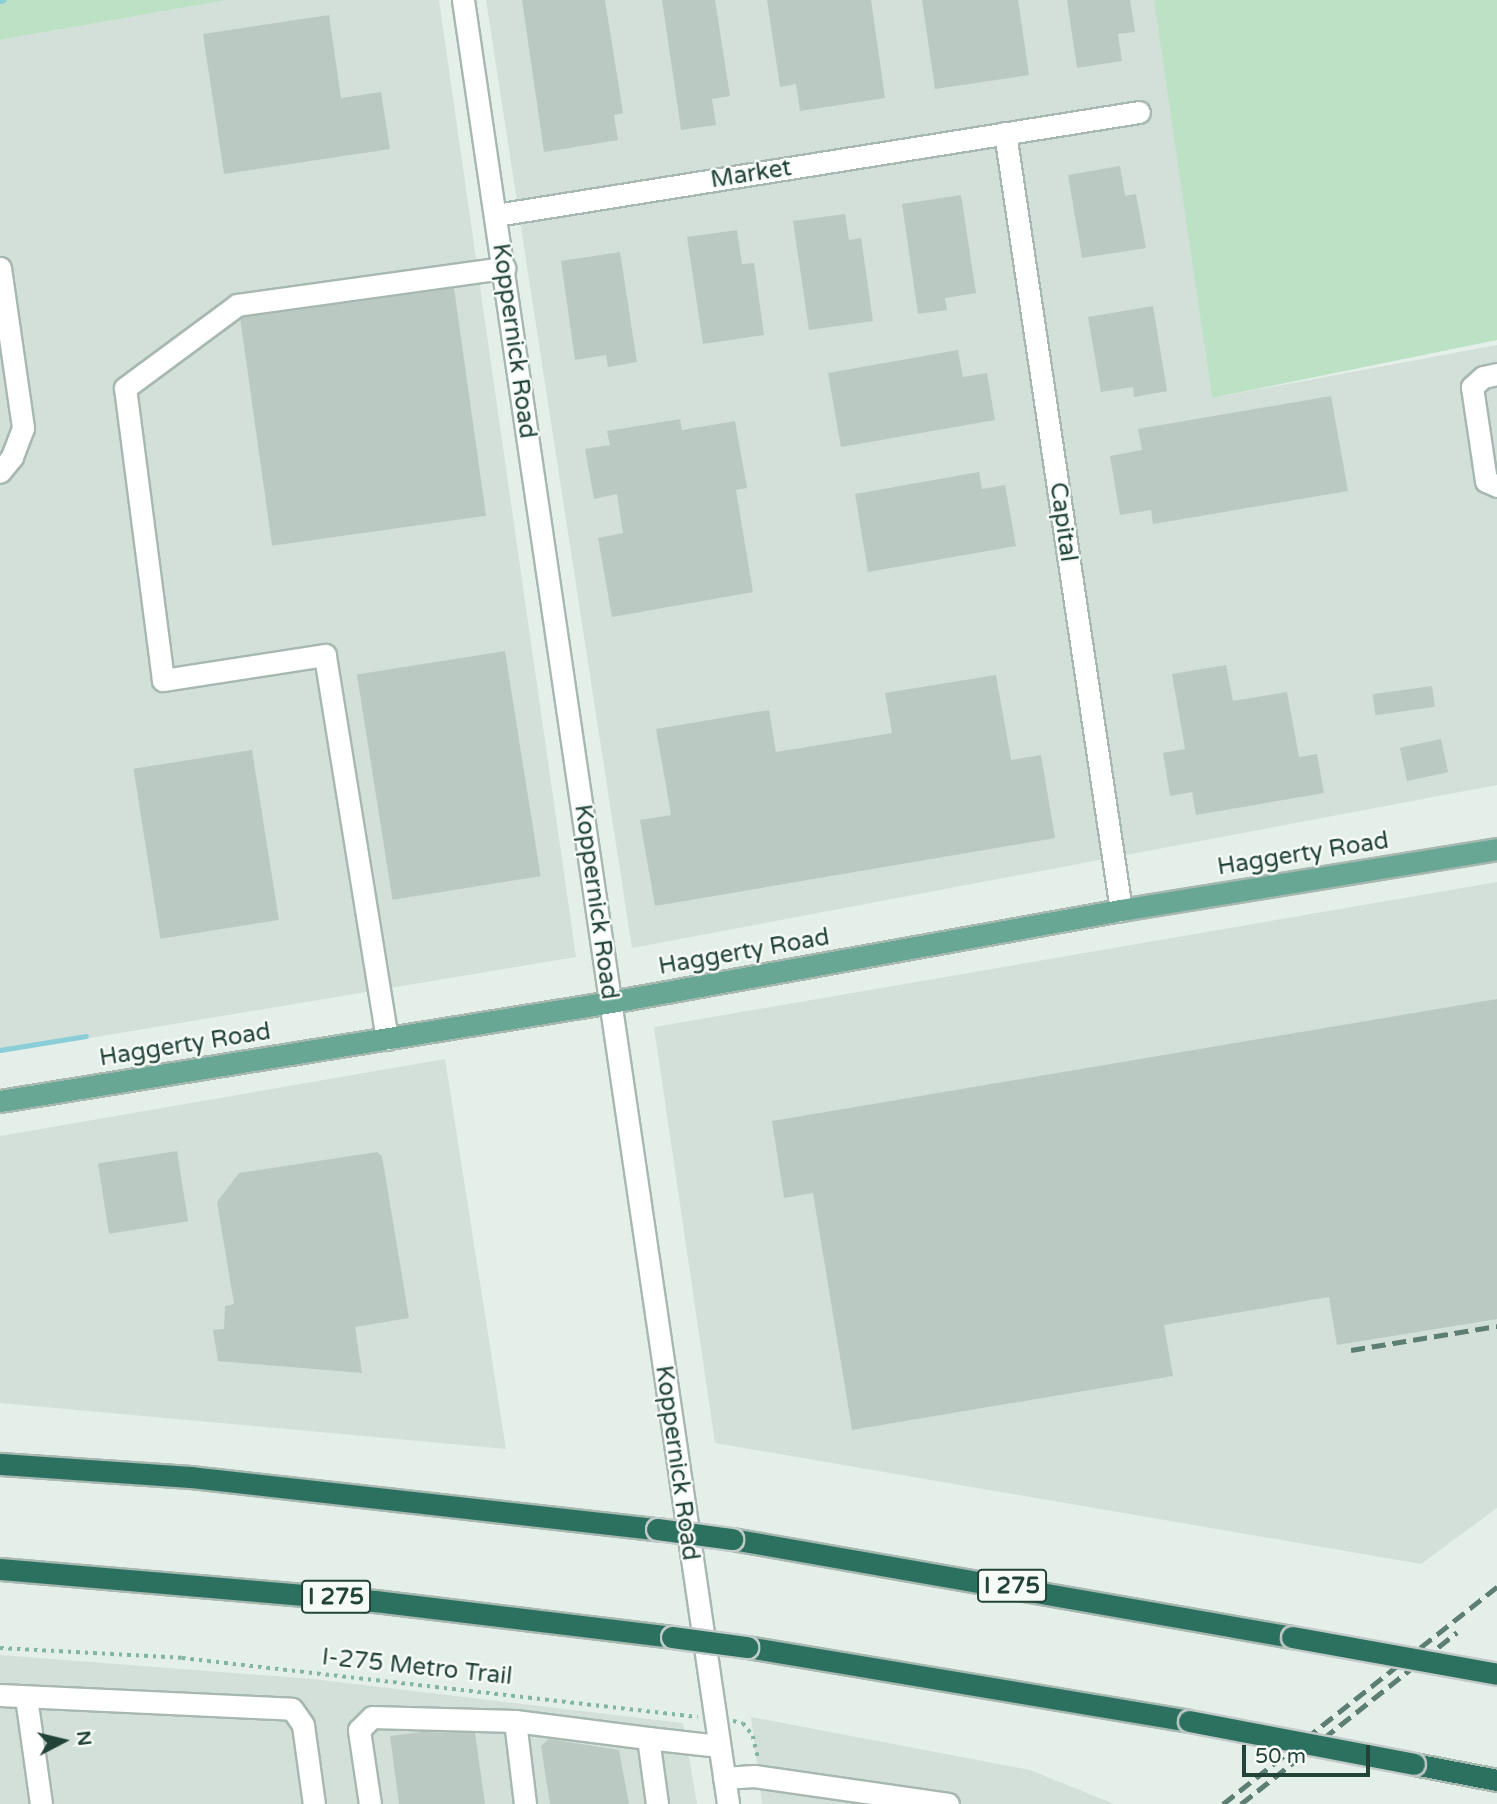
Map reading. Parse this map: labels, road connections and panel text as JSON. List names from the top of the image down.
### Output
{
  "streets": {
    "highway": ["I 275"],
    "main road": ["Haggerty Road"],
    "street": ["Market", "Koppernick Road", "Capital"],
    "path": ["I-275 Metro Trail"]
  },
  "crossings": [
    ["Market", "Koppernick Road"],
    ["Market", "Capital"],
    ["Koppernick Road", "Haggerty Road"],
    ["Koppernick Road", "I-275 Metro Trail"],
    ["Capital", "Haggerty Road"]
  ],
  "scale_bar": "50 m",
  "north": "right"
}
